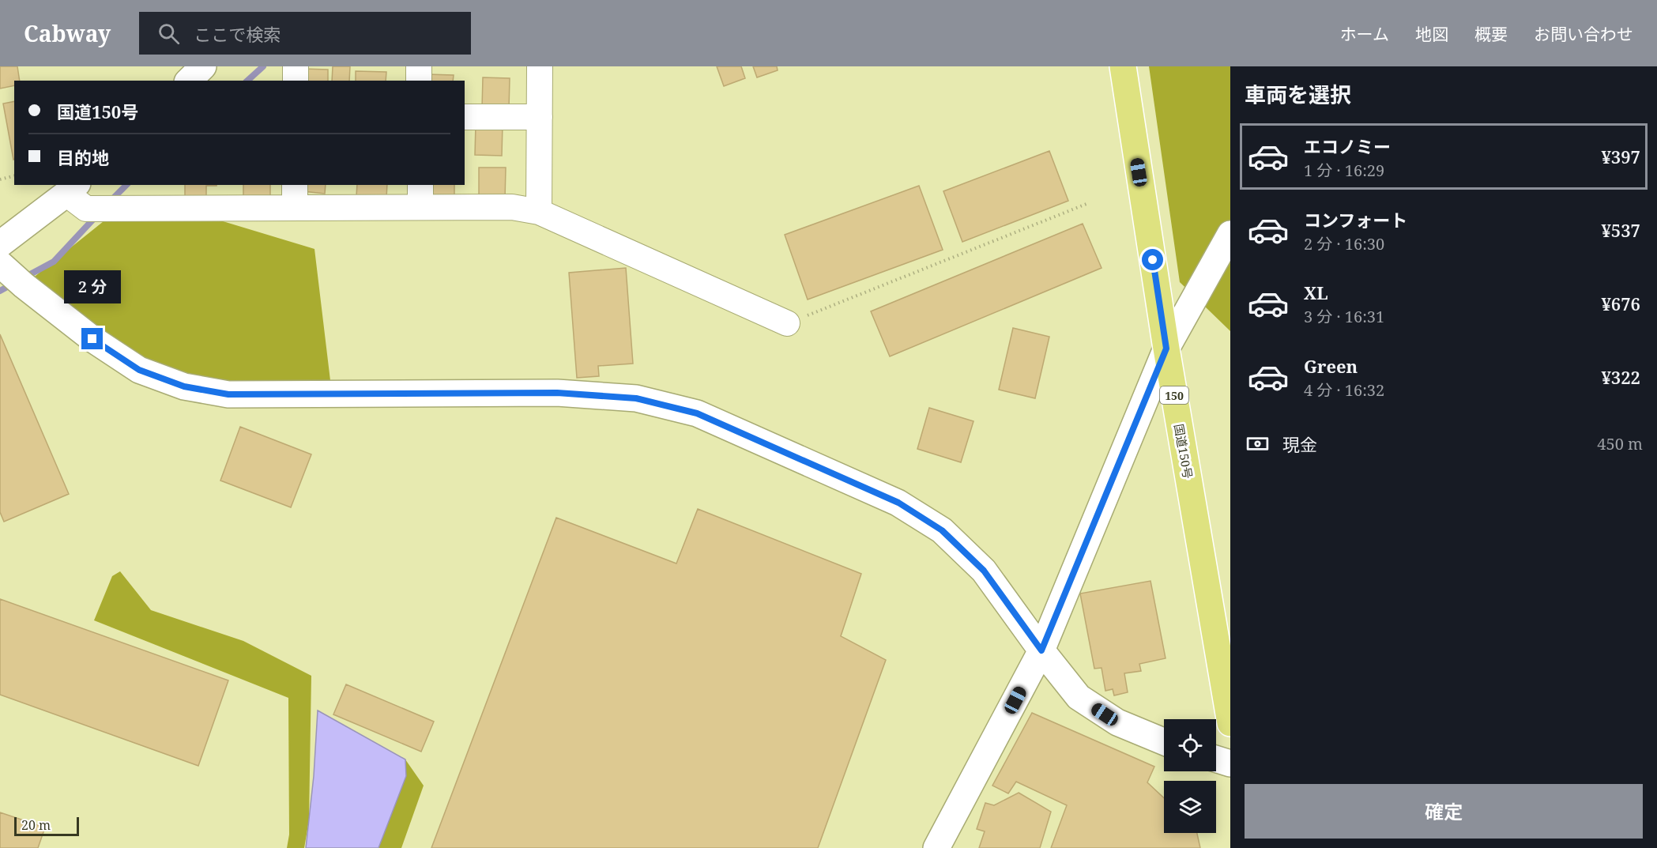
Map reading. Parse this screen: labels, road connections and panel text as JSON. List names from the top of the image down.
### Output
{
  "streets": {
    "highway": ["150", "国道150号"]
  },
  "scale_bar": "20 m",
  "page": {
    "header": "Cabway",
    "search": "ここで検索",
    "nav": [
      "ホーム",
      "地図",
      "概要",
      "お問い合わせ"
    ],
    "heading": "車両を選択",
    "banner": ["国道150号", "目的地"],
    "list": [
      {
        "name": "エコノミー",
        "note": "1 分 · 16:29",
        "value": "¥397"
      },
      {
        "name": "コンフォート",
        "note": "2 分 · 16:30",
        "value": "¥537"
      },
      {
        "name": "XL",
        "note": "3 分 · 16:31",
        "value": "¥676"
      },
      {
        "name": "Green",
        "note": "4 分 · 16:32",
        "value": "¥322"
      }
    ],
    "bubble": "2 分",
    "pay": ["現金", "450 m"],
    "buttons": "確定",
    "scale": "20 m"
  }
}
